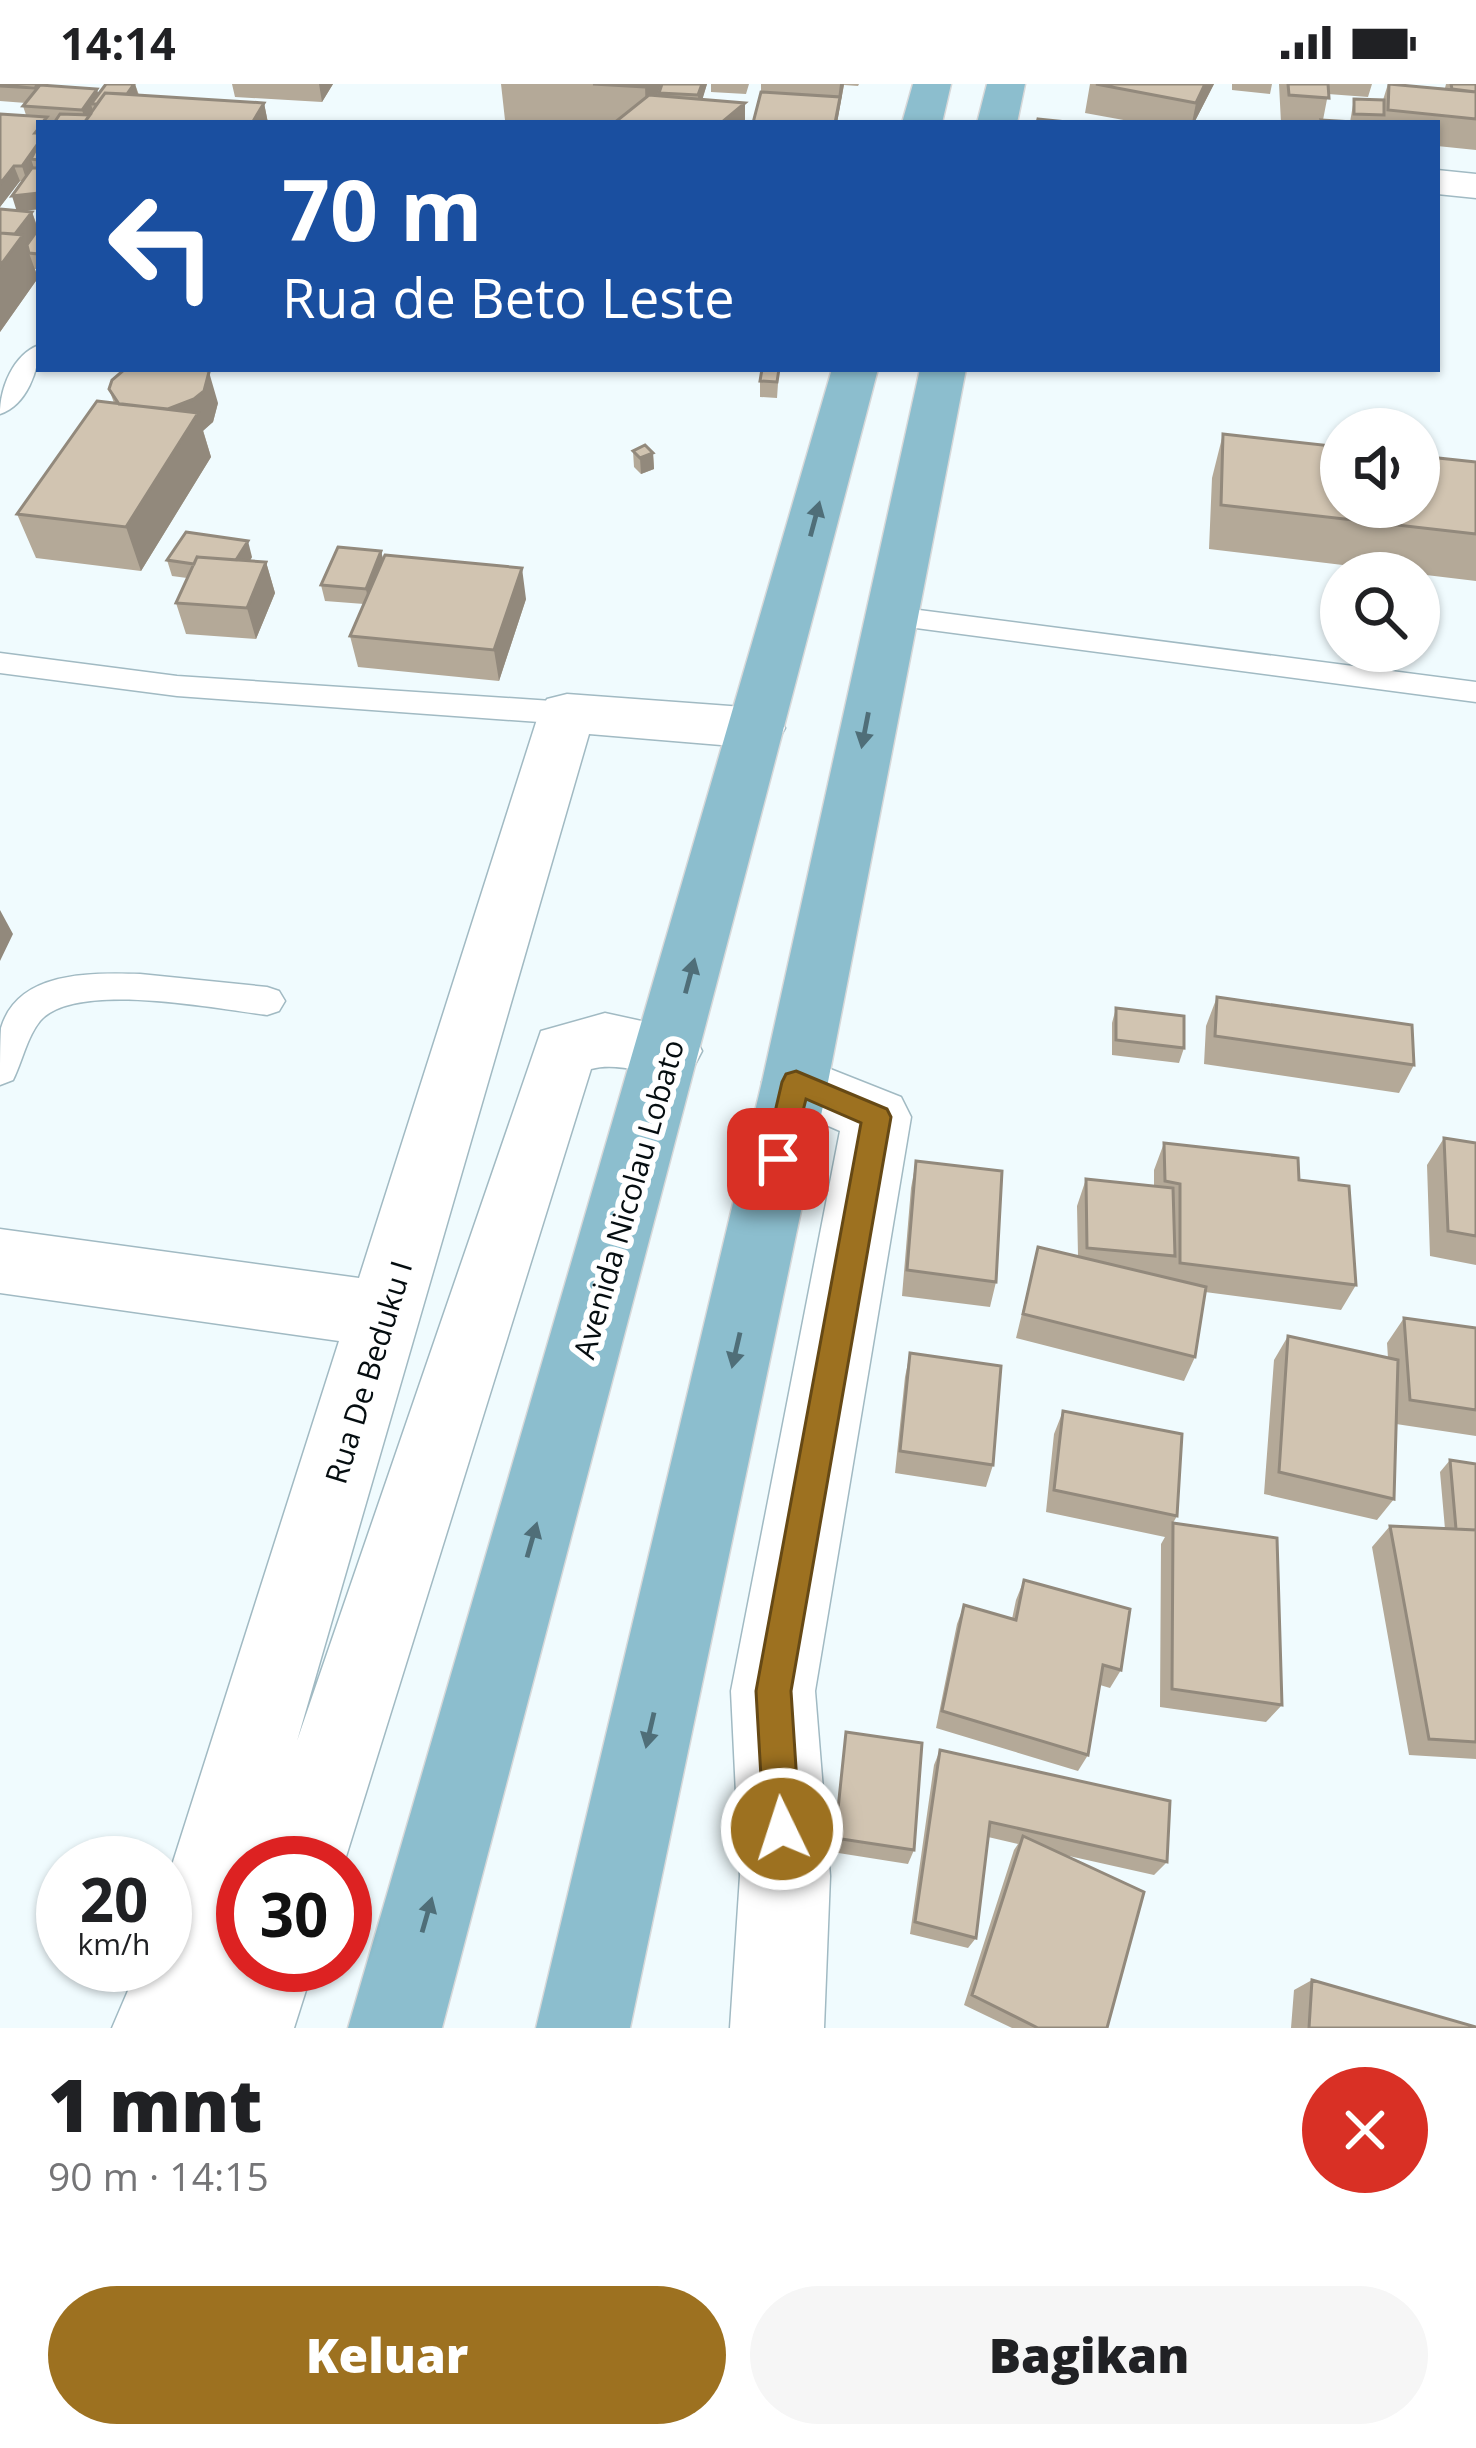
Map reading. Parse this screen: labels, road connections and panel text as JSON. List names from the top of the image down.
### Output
{
  "streets": {
    "main road": ["Avenida Nicolau Lobato"],
    "street": ["Rua De Beduku I"]
  },
  "page": {
    "status": "14:14",
    "turn": ["70 m", "Rua de Beto Leste"],
    "speed": "20 km/h",
    "limit": "30",
    "heading": ["1 mnt", "90 m · 14:15"],
    "buttons": ["Keluar", "Bagikan"]
  }
}
